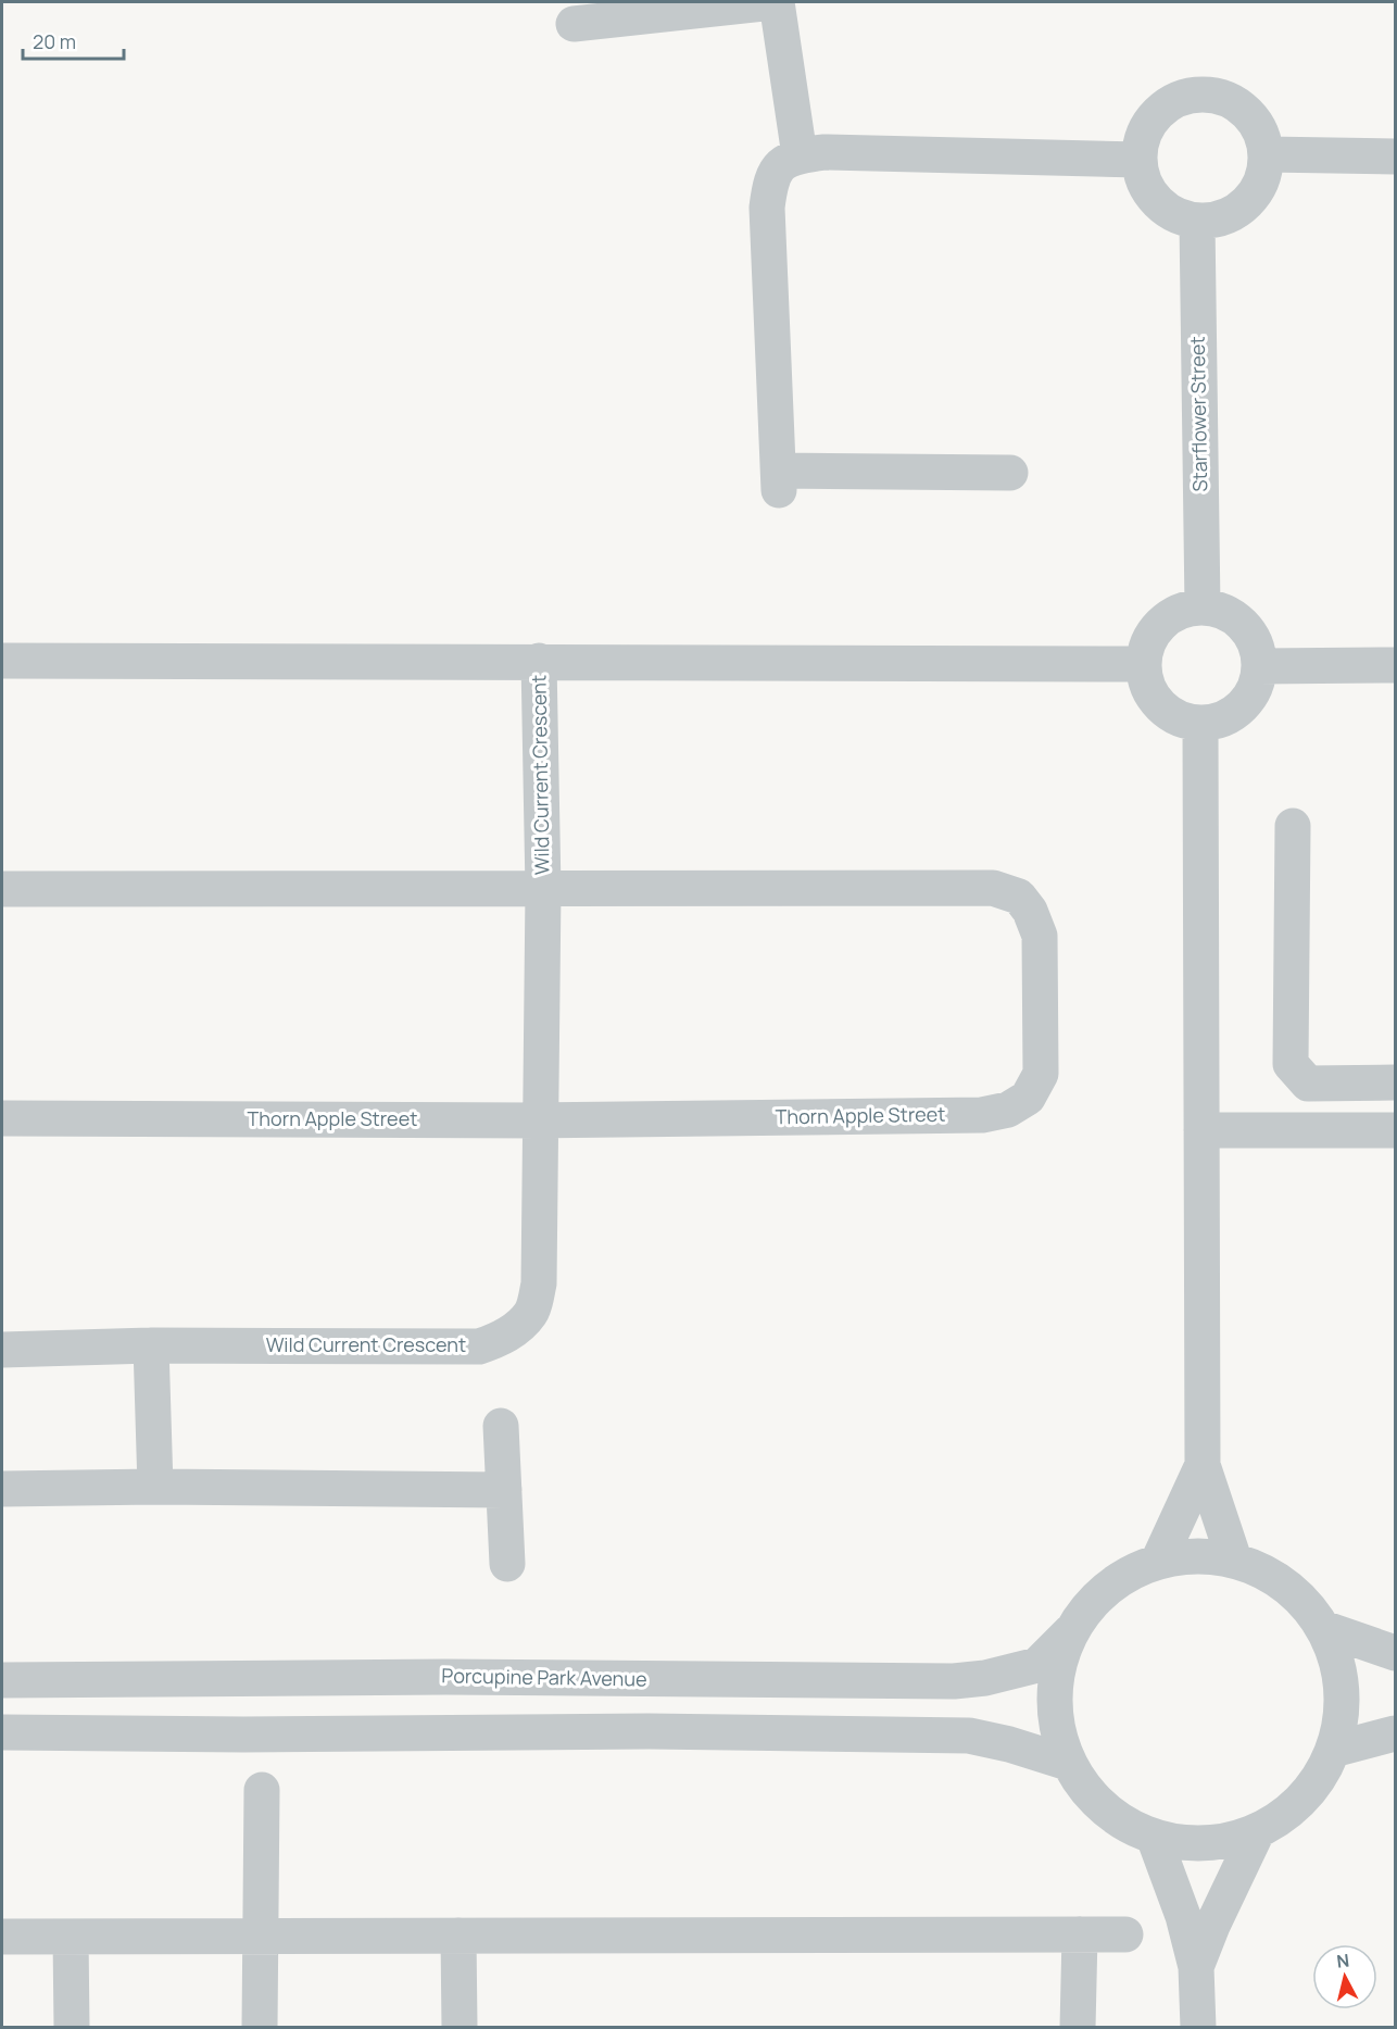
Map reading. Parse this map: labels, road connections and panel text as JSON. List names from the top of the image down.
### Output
{
  "streets": {
    "street": [
      "Starflower Street",
      "Wild Current Crescent",
      "Thorn Apple Street",
      "Porcupine Park Avenue"
    ]
  },
  "crossings": [
    ["Wild Current Crescent", "Thorn Apple Street"]
  ],
  "scale_bar": "20 m",
  "north": "top"
}
